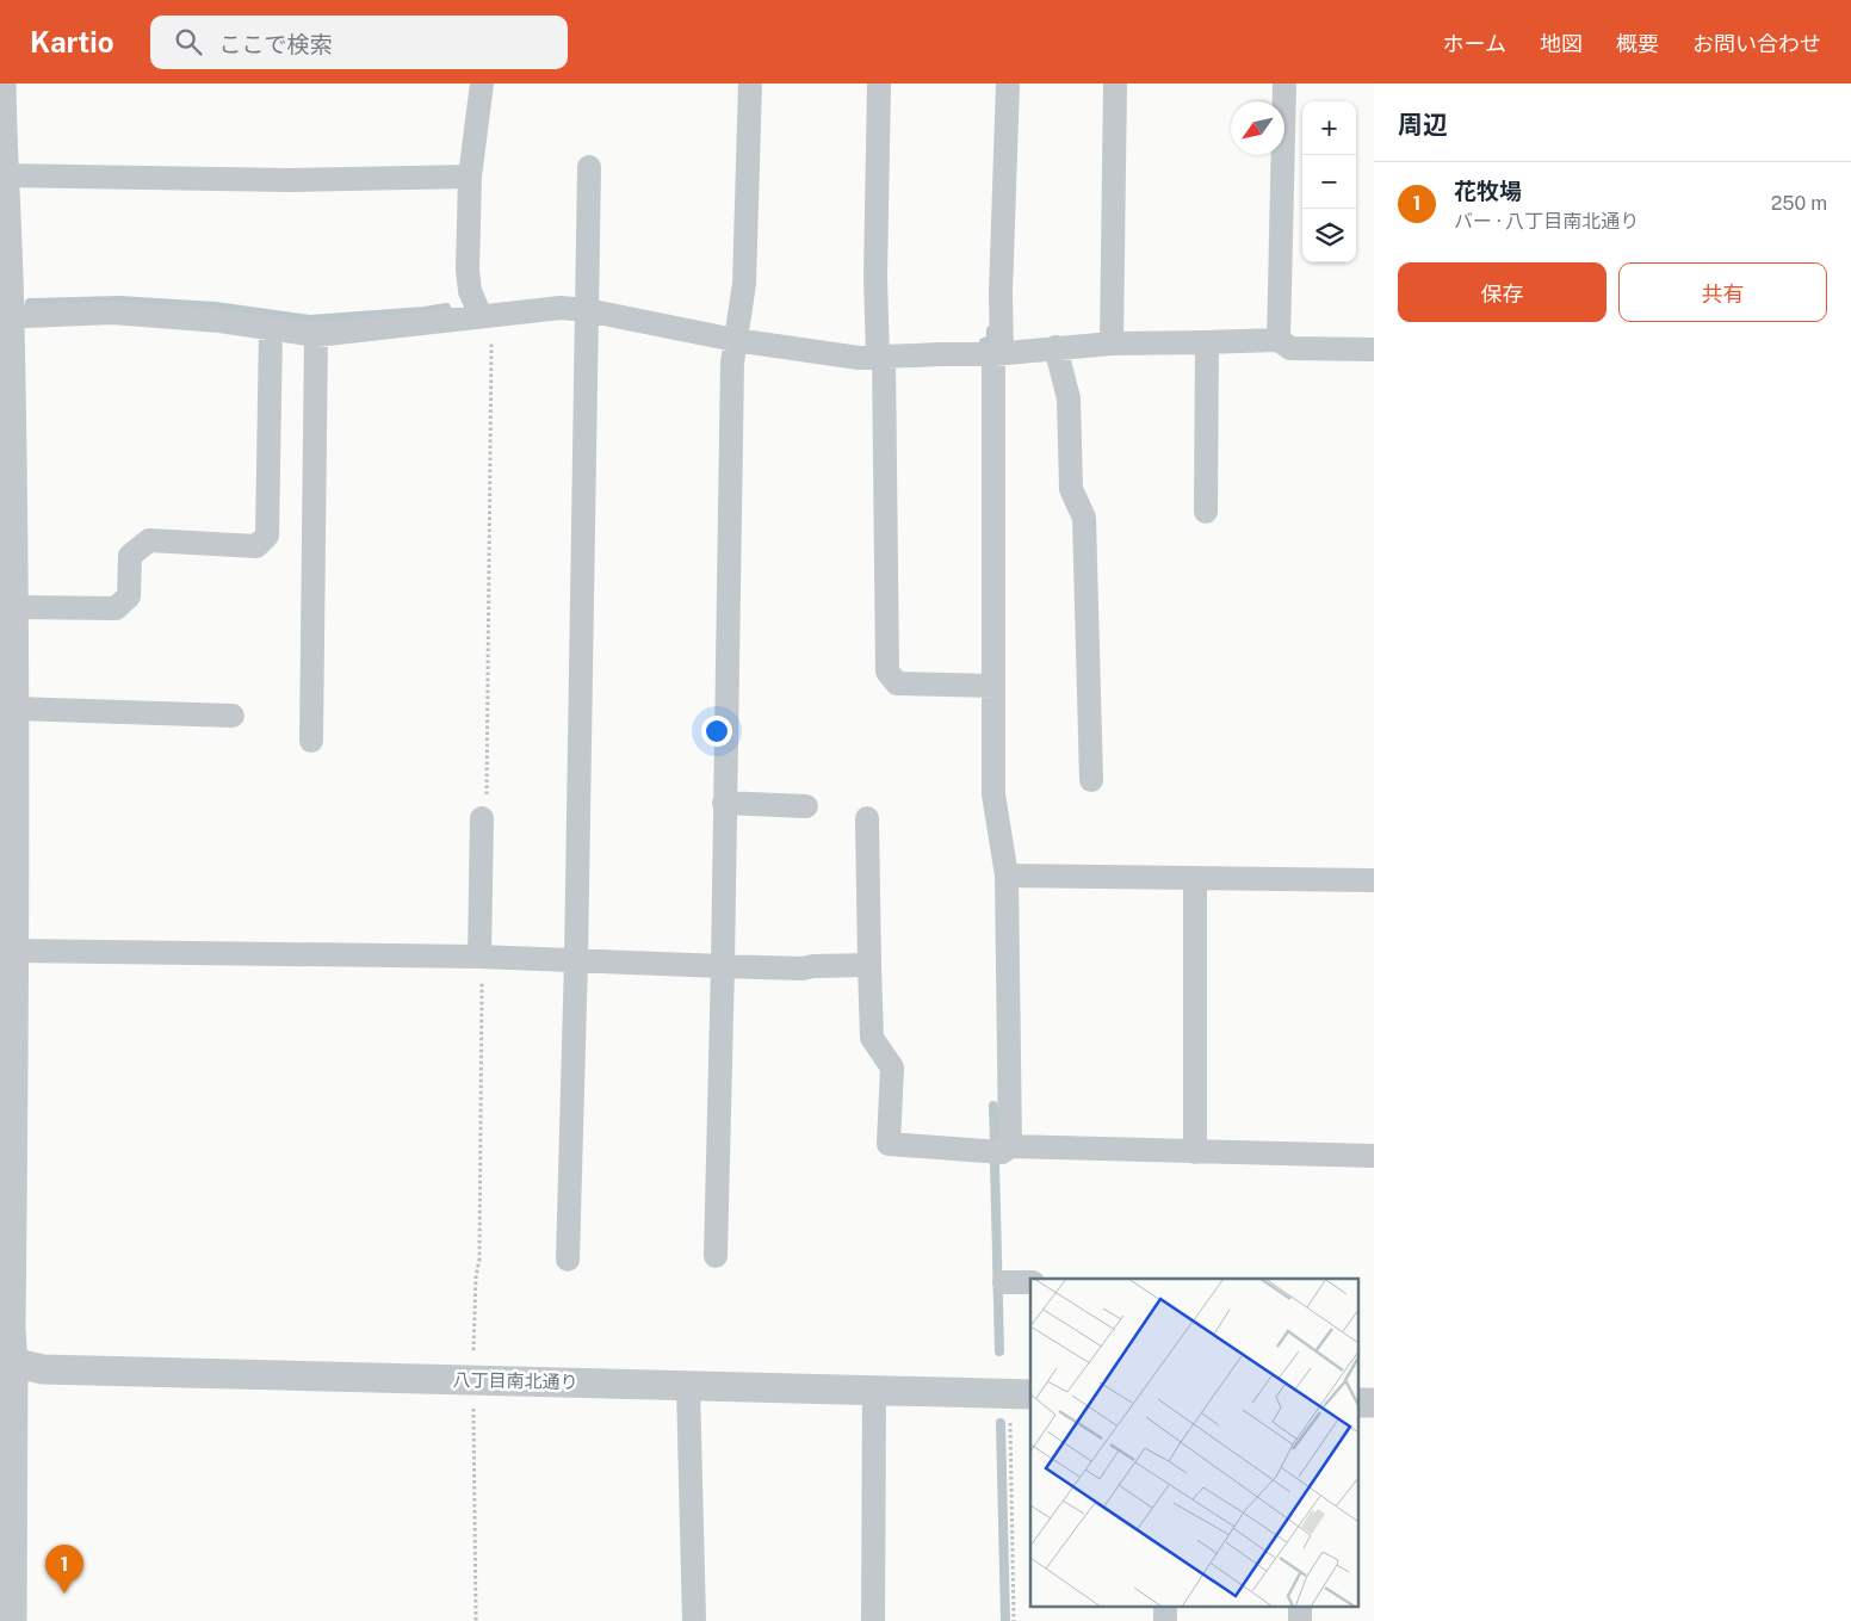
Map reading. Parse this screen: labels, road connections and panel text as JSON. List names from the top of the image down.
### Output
{
  "streets": {
    "street": ["八丁目南北通り"]
  },
  "north": "bottom left",
  "page": {
    "header": "Kartio",
    "search": "ここで検索",
    "nav": [
      "ホーム",
      "地図",
      "概要",
      "お問い合わせ"
    ],
    "heading": "周辺",
    "map_buttons": ["+", "−"],
    "list": [
      {
        "mark": "1",
        "name": "花牧場",
        "note": "バー · 八丁目南北通り",
        "value": "250 m"
      }
    ],
    "buttons": ["保存", "共有"],
    "pins": "1"
  }
}
